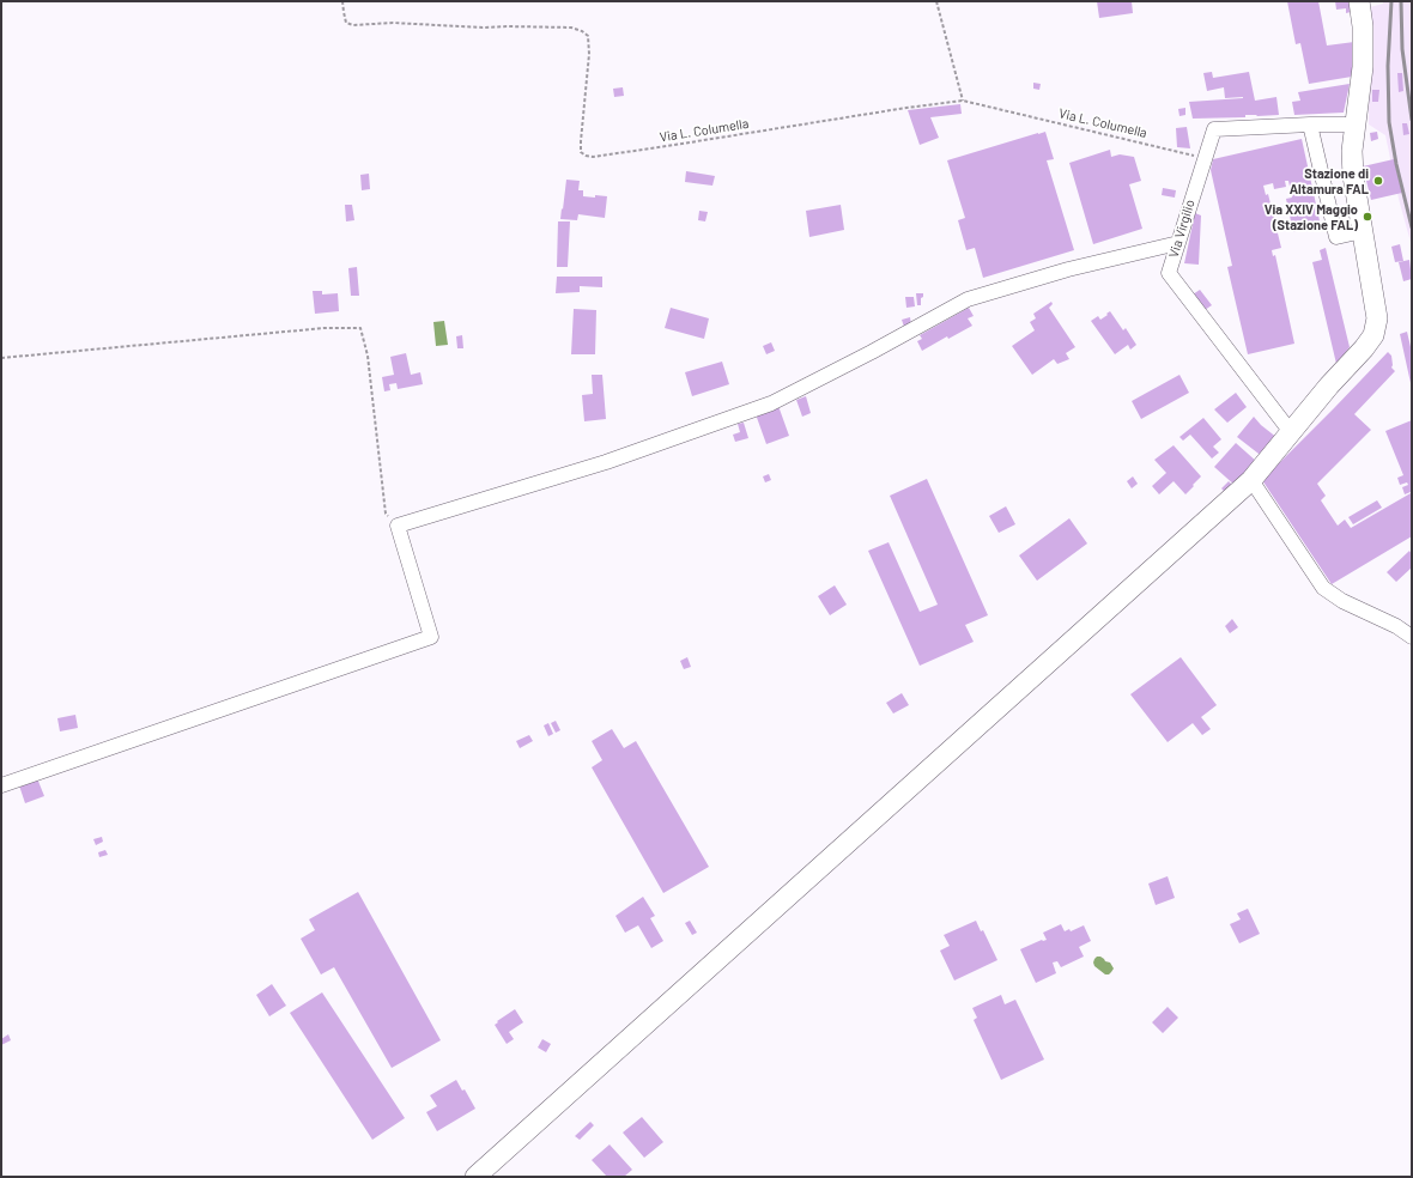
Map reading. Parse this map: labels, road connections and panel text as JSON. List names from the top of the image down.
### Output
{
  "streets": {
    "street": ["Via Virgilio"],
    "path": ["Via L. Columella"]
  },
  "crossings": [
    ["Via L. Columella", "Via Virgilio"]
  ],
  "places": ["Stazione di Altamura FAL", "Via XXIV Maggio (Stazione FAL)"]
}
